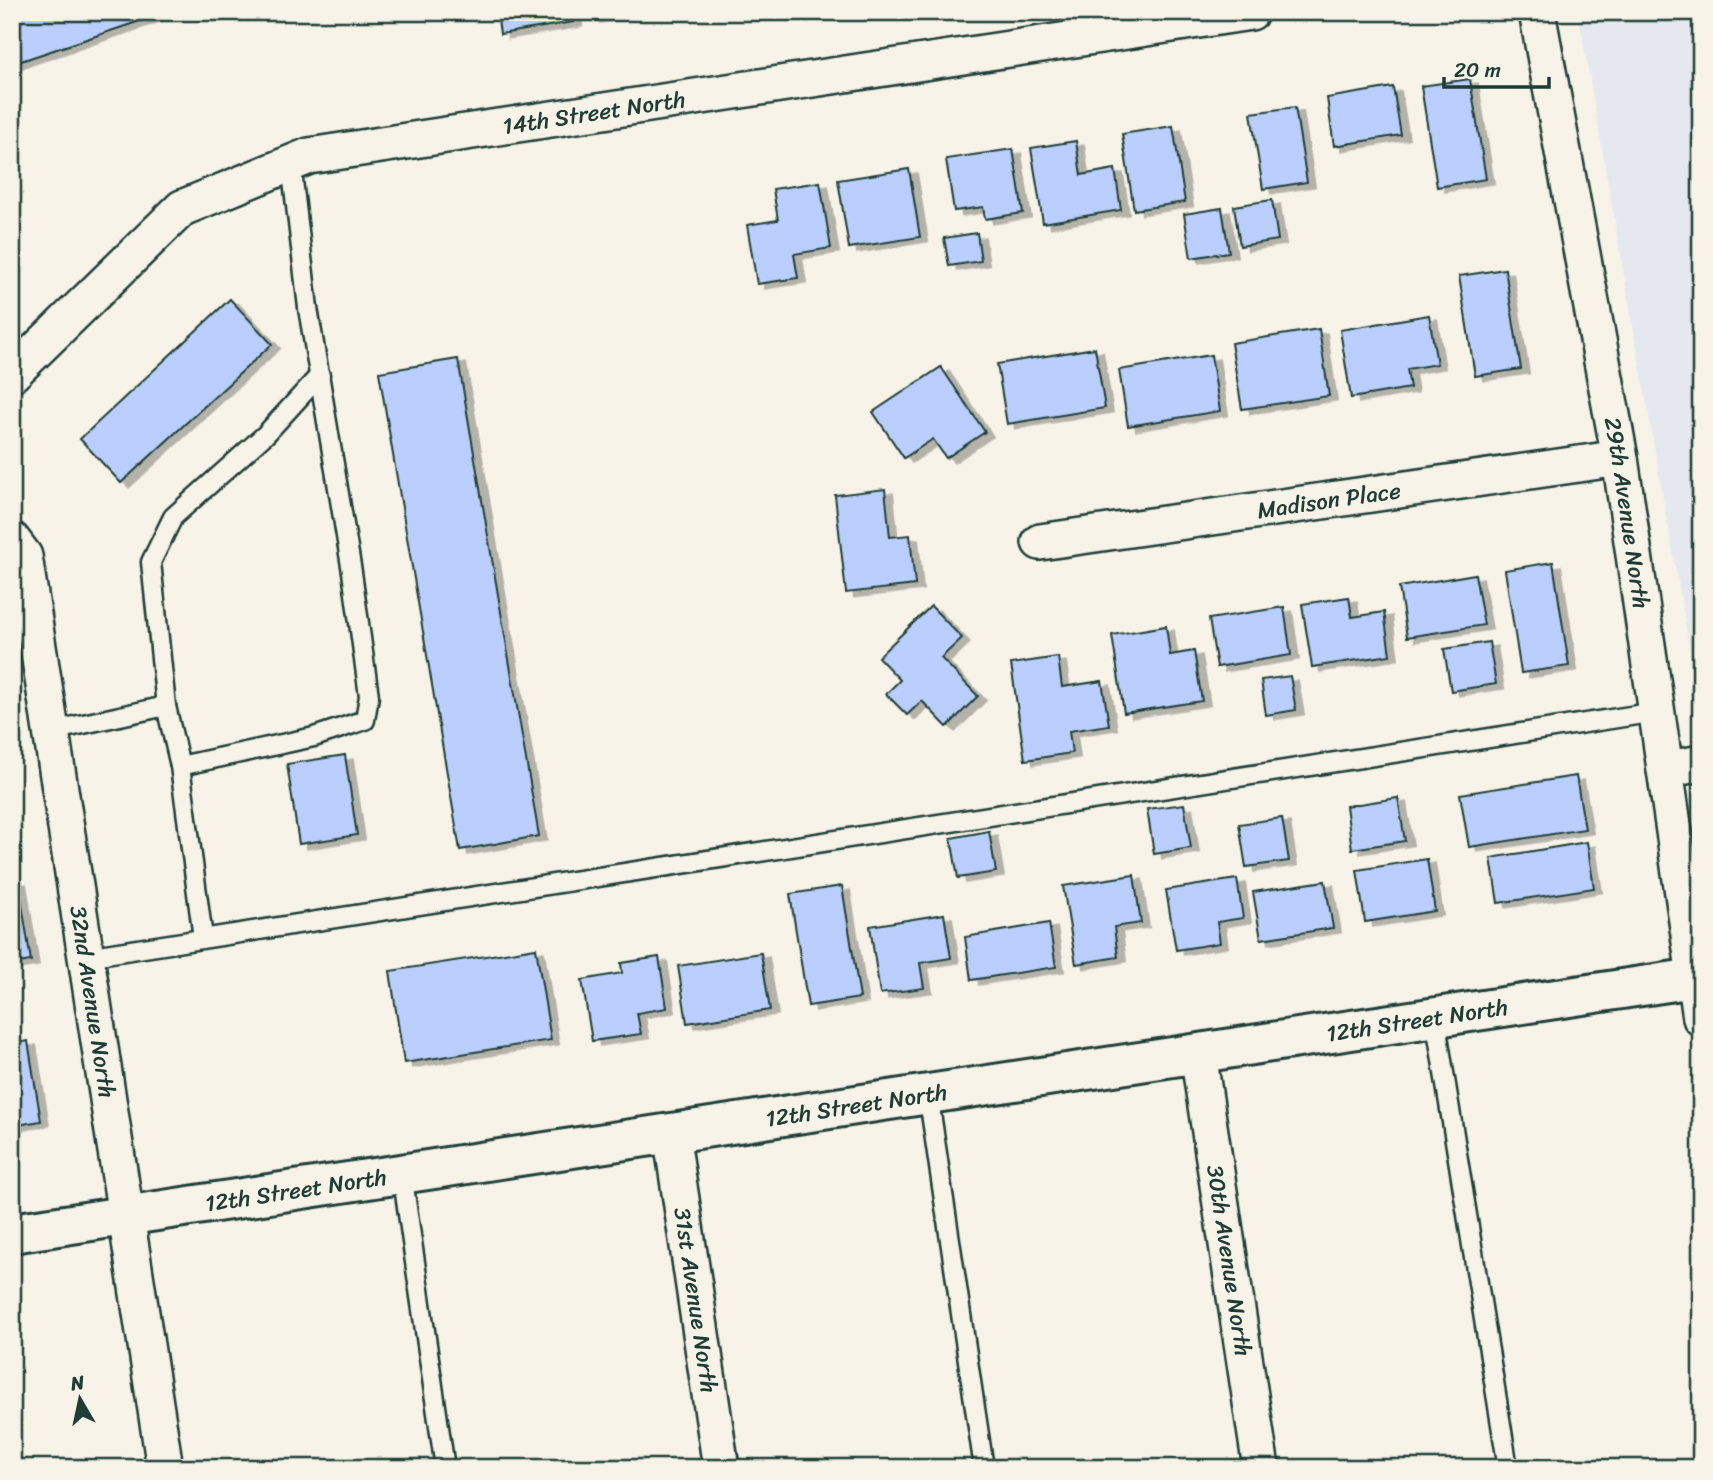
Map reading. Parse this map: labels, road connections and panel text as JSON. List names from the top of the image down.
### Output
{
  "streets": {
    "street": [
      "14th Street North",
      "Madison Place",
      "29th Avenue North",
      "32nd Avenue North",
      "12th Street North",
      "30th Avenue North",
      "31st Avenue North"
    ]
  },
  "crossings": [
    ["Madison Place", "29th Avenue North"],
    ["29th Avenue North", "12th Street North"],
    ["32nd Avenue North", "12th Street North"],
    ["12th Street North", "30th Avenue North"],
    ["12th Street North", "31st Avenue North"]
  ],
  "scale_bar": "20 m",
  "north": "top"
}
